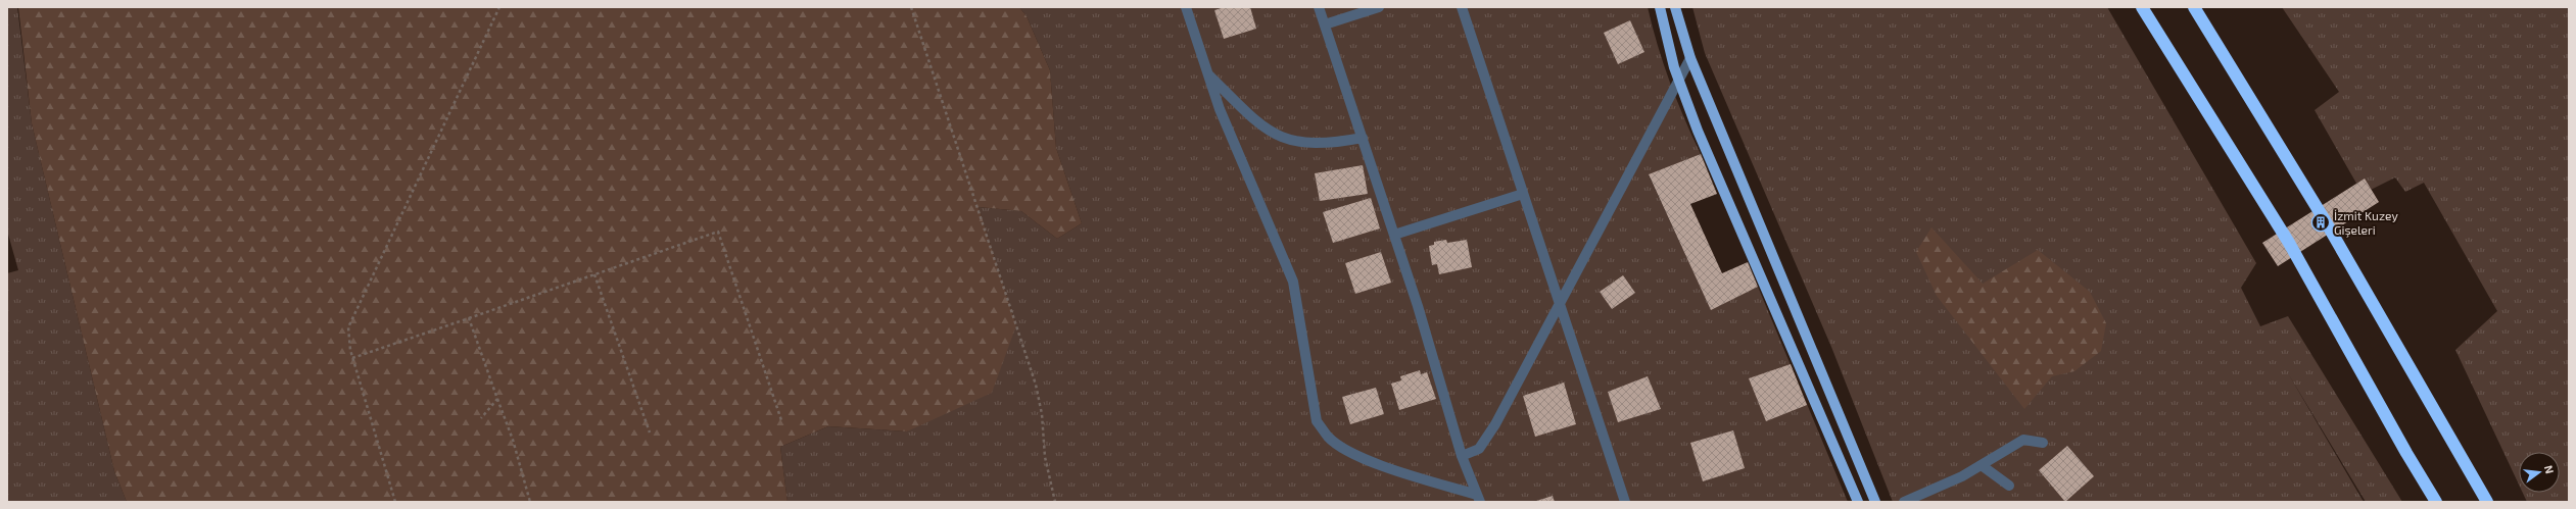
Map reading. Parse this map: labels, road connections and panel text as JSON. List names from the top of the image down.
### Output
{
  "places": {
    "building": ["İzmit Kuzey Gişeleri"]
  },
  "north": "right"
}
